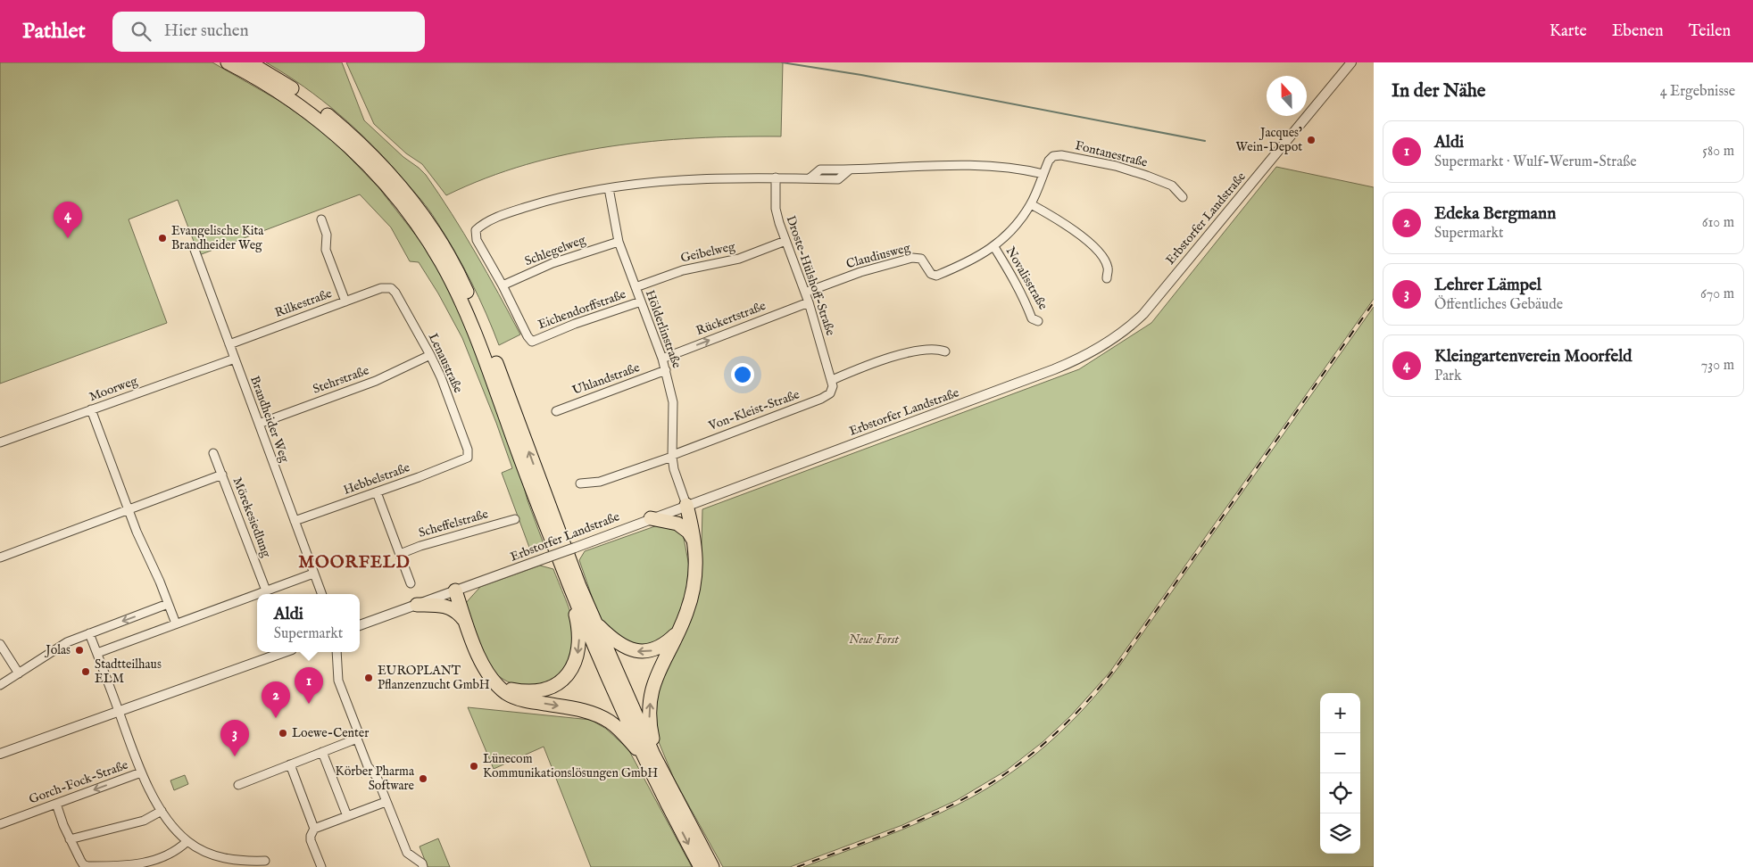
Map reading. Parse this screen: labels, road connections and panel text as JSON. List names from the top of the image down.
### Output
{
  "streets": {
    "street": [
      "Fontanestraße",
      "Erbstorfer Landstraße",
      "Schlegelweg",
      "Geibelweg",
      "Claudiusweg",
      "Droste-Hülshoff-Straße",
      "Novalisstraße",
      "Rilkestraße",
      "Eichendorffstraße",
      "Rückertstraße",
      "Hölderlinstraße",
      "Lenaustraße",
      "Uhlandstraße",
      "Stehrstraße",
      "Moorweg",
      "Von-Kleist-Straße",
      "Brandheider Weg",
      "Hebbelstraße",
      "Mörekesiedlung",
      "Scheffelstraße",
      "Gorch-Fock-Straße"
    ]
  },
  "crossings": [
    ["Fontanestraße", "Claudiusweg"],
    ["Erbstorfer Landstraße", "Hölderlinstraße"],
    ["Schlegelweg", "Eichendorffstraße"],
    ["Schlegelweg", "Hölderlinstraße"],
    ["Geibelweg", "Droste-Hülshoff-Straße"],
    ["Geibelweg", "Hölderlinstraße"],
    ["Claudiusweg", "Droste-Hülshoff-Straße"],
    ["Claudiusweg", "Novalisstraße"],
    ["Droste-Hülshoff-Straße", "Rückertstraße"],
    ["Droste-Hülshoff-Straße", "Von-Kleist-Straße"],
    ["Rilkestraße", "Lenaustraße"],
    ["Rilkestraße", "Brandheider Weg"],
    ["Eichendorffstraße", "Hölderlinstraße"],
    ["Rückertstraße", "Hölderlinstraße"],
    ["Hölderlinstraße", "Uhlandstraße"],
    ["Hölderlinstraße", "Von-Kleist-Straße"],
    ["Lenaustraße", "Stehrstraße"],
    ["Lenaustraße", "Hebbelstraße"],
    ["Stehrstraße", "Brandheider Weg"],
    ["Moorweg", "Brandheider Weg"],
    ["Brandheider Weg", "Hebbelstraße"]
  ],
  "one_way": ["Rückertstraße"],
  "districts": ["MOORFELD"],
  "parks": ["Neue Forst"],
  "places": [
    "Jacques’ Wein-Depot",
    "Evangelische Kita Brandheider Weg",
    "Jolas",
    "Stadtteilhaus ELM",
    "EUROPLANT Pflanzenzucht GmbH",
    "Loewe-Center",
    "Lünecom Kommunikationslösungen GmbH",
    "Körber Pharma Software"
  ],
  "north": "top",
  "page": {
    "header": "Pathlet",
    "search": "Hier suchen",
    "nav": ["Karte", "Ebenen", "Teilen"],
    "heading": ["In der Nähe", "4 Ergebnisse"],
    "list": [
      {
        "mark": "1",
        "name": "Aldi",
        "note": "Supermarkt · Wulf-Werum-Straße",
        "value": "580 m"
      },
      {
        "mark": "2",
        "name": "Edeka Bergmann",
        "note": "Supermarkt",
        "value": "610 m"
      },
      {
        "mark": "3",
        "name": "Lehrer Lämpel",
        "note": "Öffentliches Gebäude",
        "value": "670 m"
      },
      {
        "mark": "4",
        "name": "Kleingartenverein Moorfeld",
        "note": "Park",
        "value": "730 m"
      }
    ],
    "pins": [
      "4",
      "1",
      "2",
      "3"
    ],
    "popup": ["Aldi", "Supermarkt"],
    "map_buttons": ["+", "−"]
  }
}
